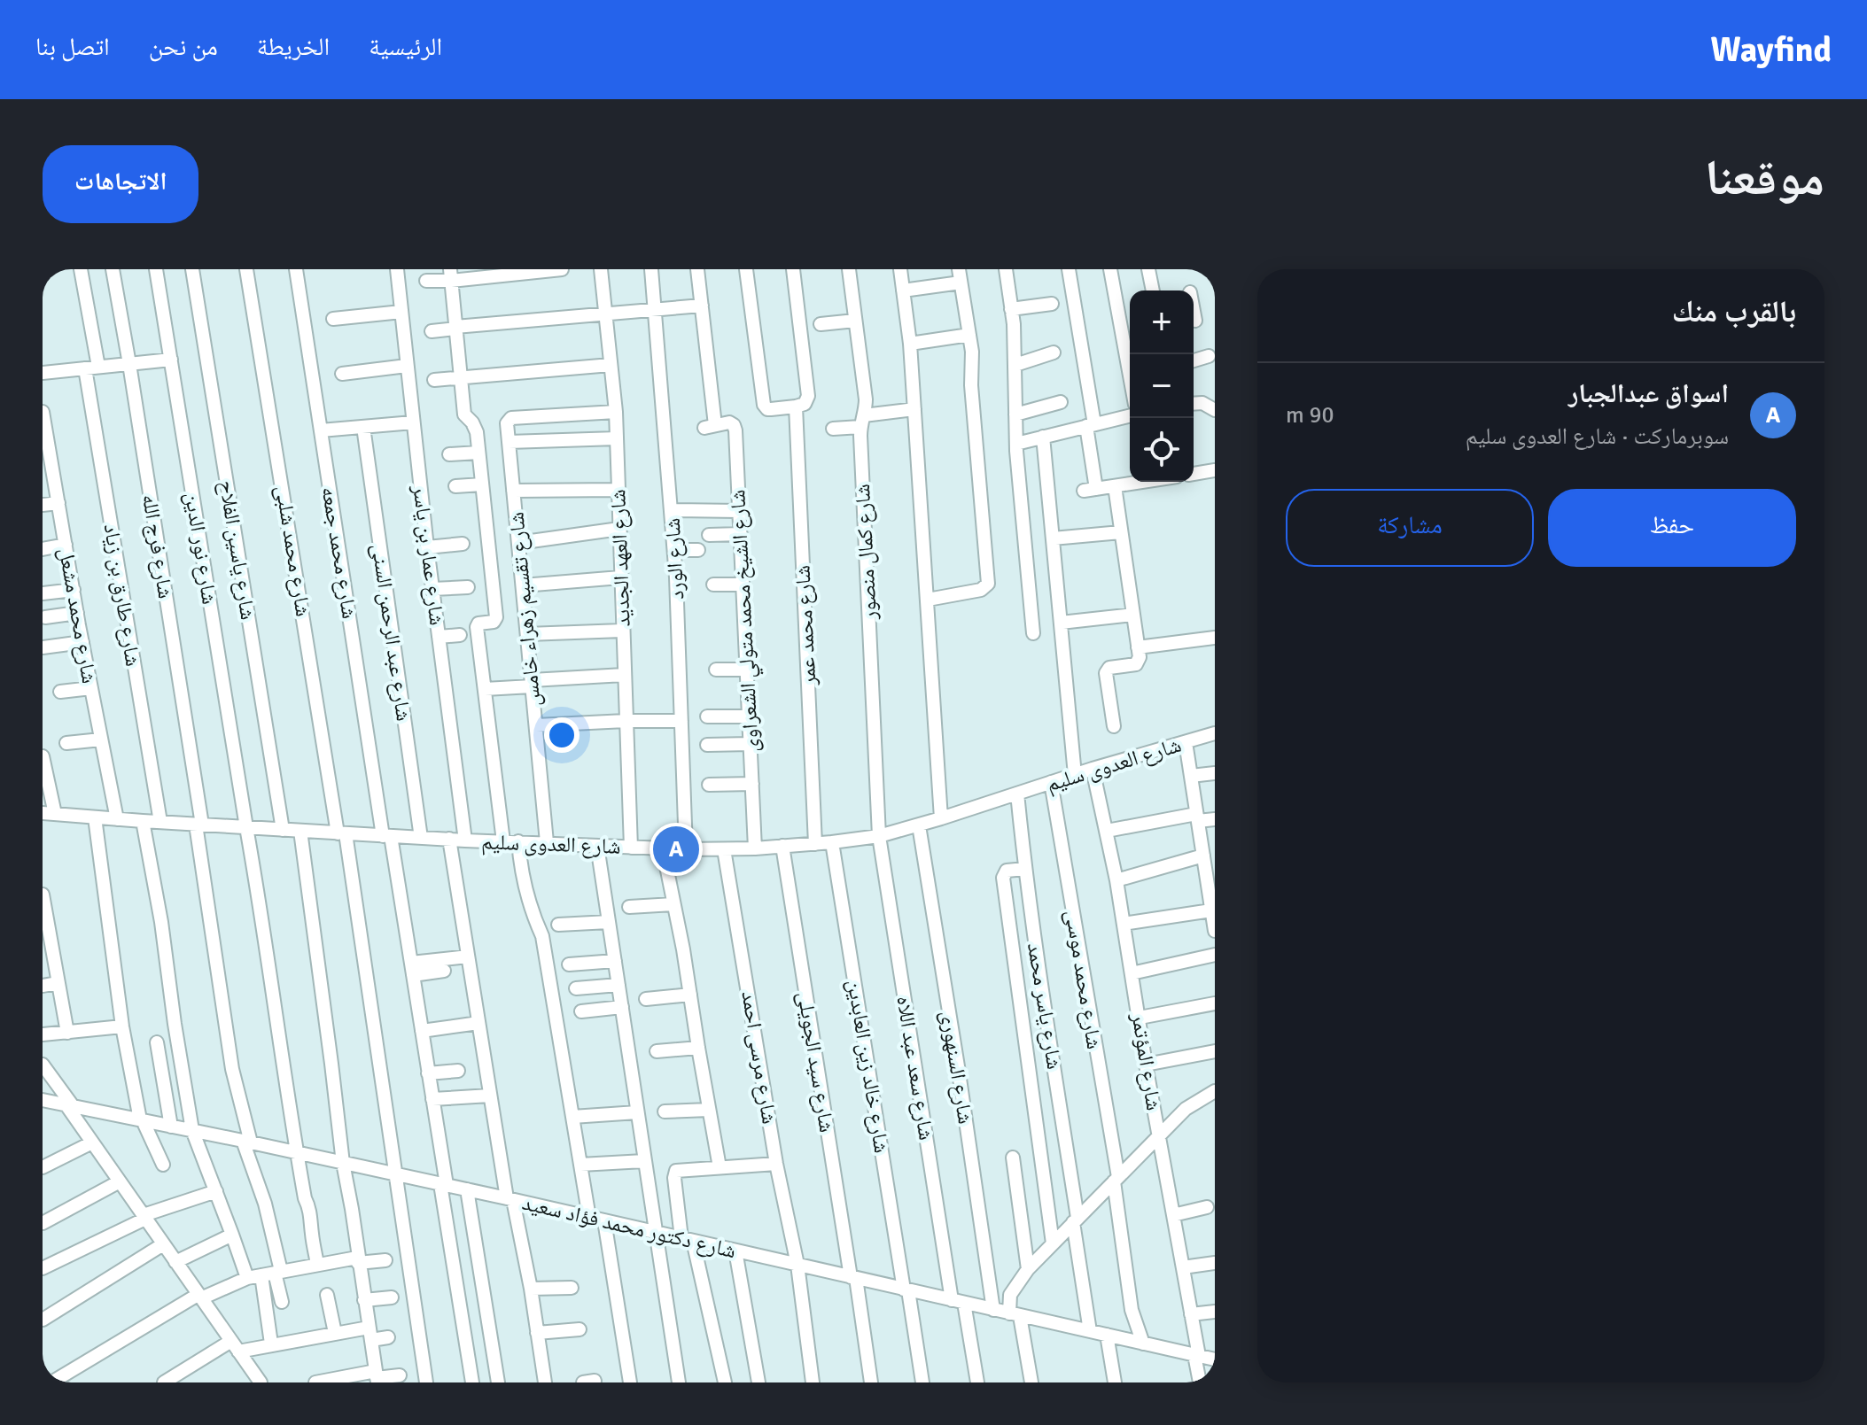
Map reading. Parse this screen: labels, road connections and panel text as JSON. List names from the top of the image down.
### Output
{
  "streets": {
    "street": [
      "شارع فرج الله",
      "شارع نور الدين",
      "شارع ياسين الفلاح",
      "شارع محمد شلبى",
      "شارع كمال منصور",
      "شارع محمد جمعه",
      "شارع عمار بن ياسر",
      "شارع العهد الجديد",
      "شارع الورد",
      "شارع طارق بن زياد",
      "شارع تقسيم زهراء خامس",
      "شارع محمد مشعل",
      "شارع الشيخ محمد متولي الشعراوى",
      "شارع محمد عمر",
      "شارع عبد الرحمن السنى",
      "شارع العدوى سليم",
      "شارع محمد موسى",
      "شارع ياسر محمد",
      "شارع مرسى احمد",
      "شارع سيد الجويلى",
      "شارع المؤتمر",
      "شارع خالد زين العابدين",
      "شارع السنهورى",
      "شارع سعد عبد اللاه",
      "شارع دكتور محمد فؤاد سعيد"
    ]
  },
  "crossings": [
    ["شارع فرج الله", "شارع العدوى سليم"],
    ["شارع فرج الله", "شارع دكتور محمد فؤاد سعيد"],
    ["شارع نور الدين", "شارع العدوى سليم"],
    ["شارع نور الدين", "شارع دكتور محمد فؤاد سعيد"],
    ["شارع ياسين الفلاح", "شارع العدوى سليم"],
    ["شارع محمد شلبى", "شارع العدوى سليم"],
    ["شارع محمد شلبى", "شارع دكتور محمد فؤاد سعيد"],
    ["شارع كمال منصور", "شارع العدوى سليم"],
    ["شارع كمال منصور", "شارع سعد عبد اللاه"],
    ["شارع محمد جمعه", "شارع العدوى سليم"],
    ["شارع محمد جمعه", "شارع دكتور محمد فؤاد سعيد"],
    ["شارع عمار بن ياسر", "شارع العدوى سليم"],
    ["شارع العهد الجديد", "شارع تقسيم زهراء خامس"],
    ["شارع العهد الجديد", "شارع العدوى سليم"],
    ["شارع الورد", "شارع العدوى سليم"],
    ["شارع طارق بن زياد", "شارع العدوى سليم"],
    ["شارع تقسيم زهراء خامس", "شارع العدوى سليم"],
    ["شارع محمد مشعل", "شارع العدوى سليم"],
    ["شارع الشيخ محمد متولي الشعراوى", "شارع العدوى سليم"],
    ["شارع محمد عمر", "شارع العدوى سليم"],
    ["شارع عبد الرحمن السنى", "شارع العدوى سليم"],
    ["شارع العدوى سليم", "شارع محمد موسى"],
    ["شارع العدوى سليم", "شارع ياسر محمد"],
    ["شارع العدوى سليم", "شارع مرسى احمد"],
    ["شارع العدوى سليم", "شارع سيد الجويلى"],
    ["شارع العدوى سليم", "شارع المؤتمر"],
    ["شارع العدوى سليم", "شارع خالد زين العابدين"],
    ["شارع العدوى سليم", "شارع السنهورى"],
    ["شارع العدوى سليم", "شارع سعد عبد اللاه"],
    ["شارع محمد موسى", "شارع دكتور محمد فؤاد سعيد"],
    ["شارع ياسر محمد", "شارع دكتور محمد فؤاد سعيد"],
    ["شارع مرسى احمد", "شارع دكتور محمد فؤاد سعيد"],
    ["شارع سيد الجويلى", "شارع دكتور محمد فؤاد سعيد"],
    ["شارع المؤتمر", "شارع دكتور محمد فؤاد سعيد"],
    ["شارع خالد زين العابدين", "شارع دكتور محمد فؤاد سعيد"],
    ["شارع السنهورى", "شارع دكتور محمد فؤاد سعيد"],
    ["شارع سعد عبد اللاه", "شارع دكتور محمد فؤاد سعيد"]
  ],
  "page": {
    "header": "Wayfind",
    "nav": [
      "الرئيسية",
      "الخريطة",
      "من نحن",
      "اتصل بنا"
    ],
    "title": "موقعنا",
    "buttons": [
      "الاتجاهات",
      ["حفظ", "مشاركة"]
    ],
    "heading": "بالقرب منك",
    "map_buttons": ["+", "−"],
    "list": [
      {
        "mark": "A",
        "name": "اسواق عبدالجبار",
        "note": "سوبرماركت · شارع العدوى سليم",
        "value": "90 m"
      }
    ],
    "pins": "A"
  }
}
